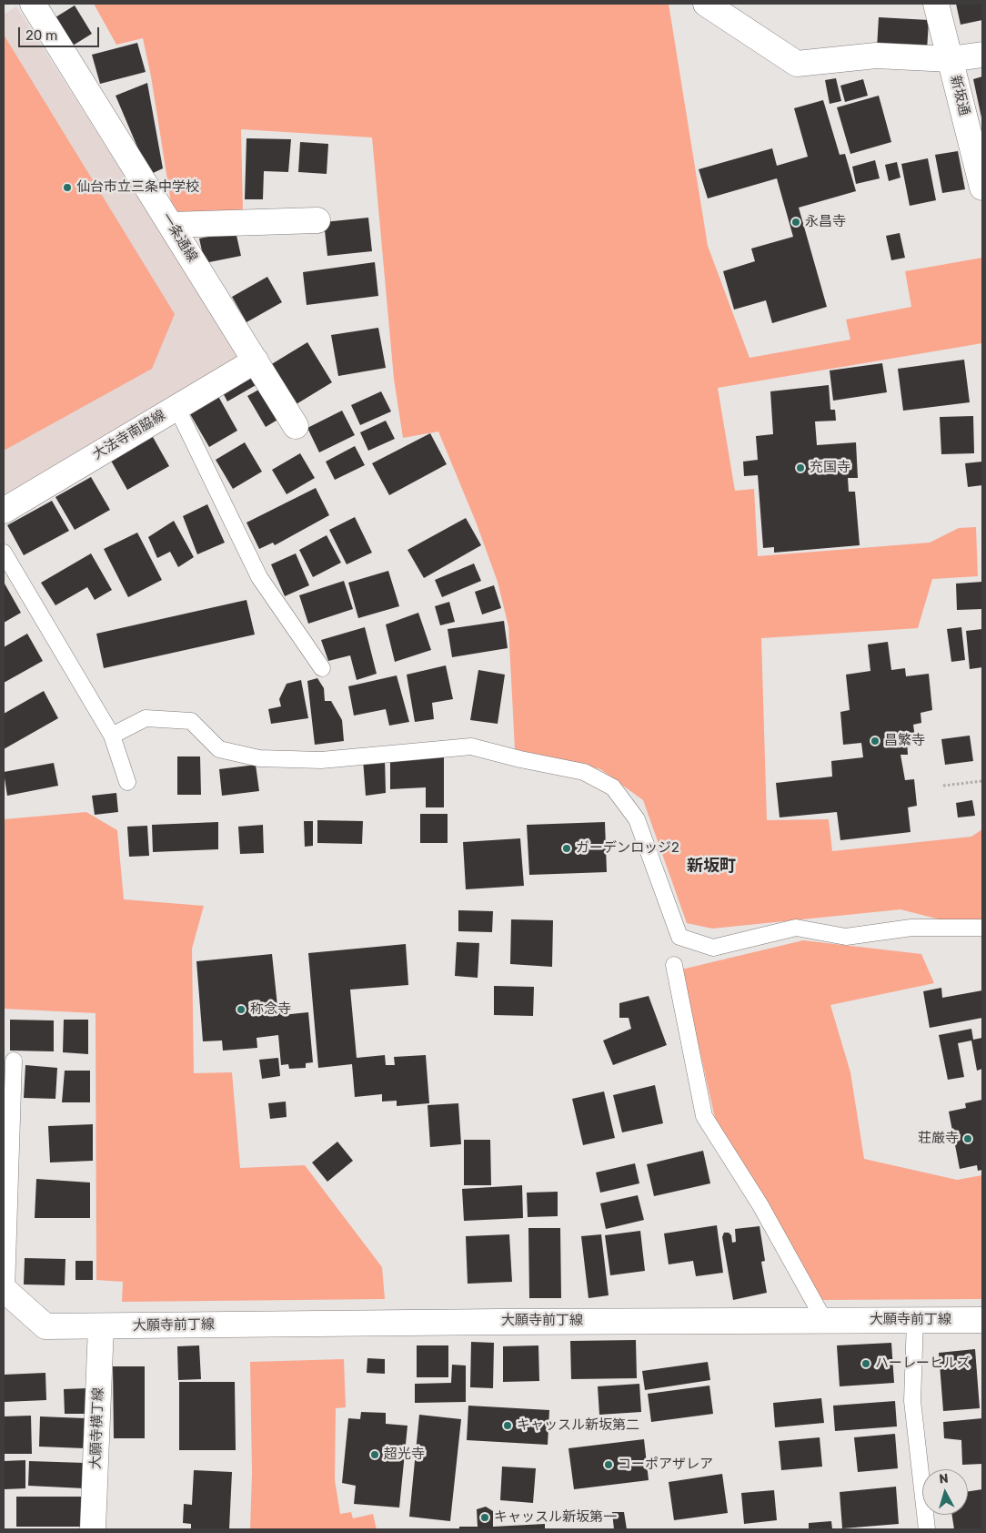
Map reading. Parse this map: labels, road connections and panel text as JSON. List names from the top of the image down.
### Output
{
  "streets": {
    "street": [
      "新坂通",
      "一条通線",
      "大法寺南脇線",
      "大願寺前丁線",
      "大願寺横丁線"
    ]
  },
  "crossings": [
    ["一条通線", "大法寺南脇線"],
    ["大願寺前丁線", "大願寺横丁線"]
  ],
  "districts": ["新坂町"],
  "places": [
    "仙台市立三条中学校",
    "永昌寺",
    "充国寺",
    "昌繁寺",
    "ガーデンロッジ2",
    "称念寺",
    "荘厳寺",
    "ハーレーヒルズ",
    "キャッスル新坂第二",
    "超光寺",
    "コーポアザレア",
    "キャッスル新坂第一"
  ],
  "scale_bar": "20 m",
  "north": "top"
}
